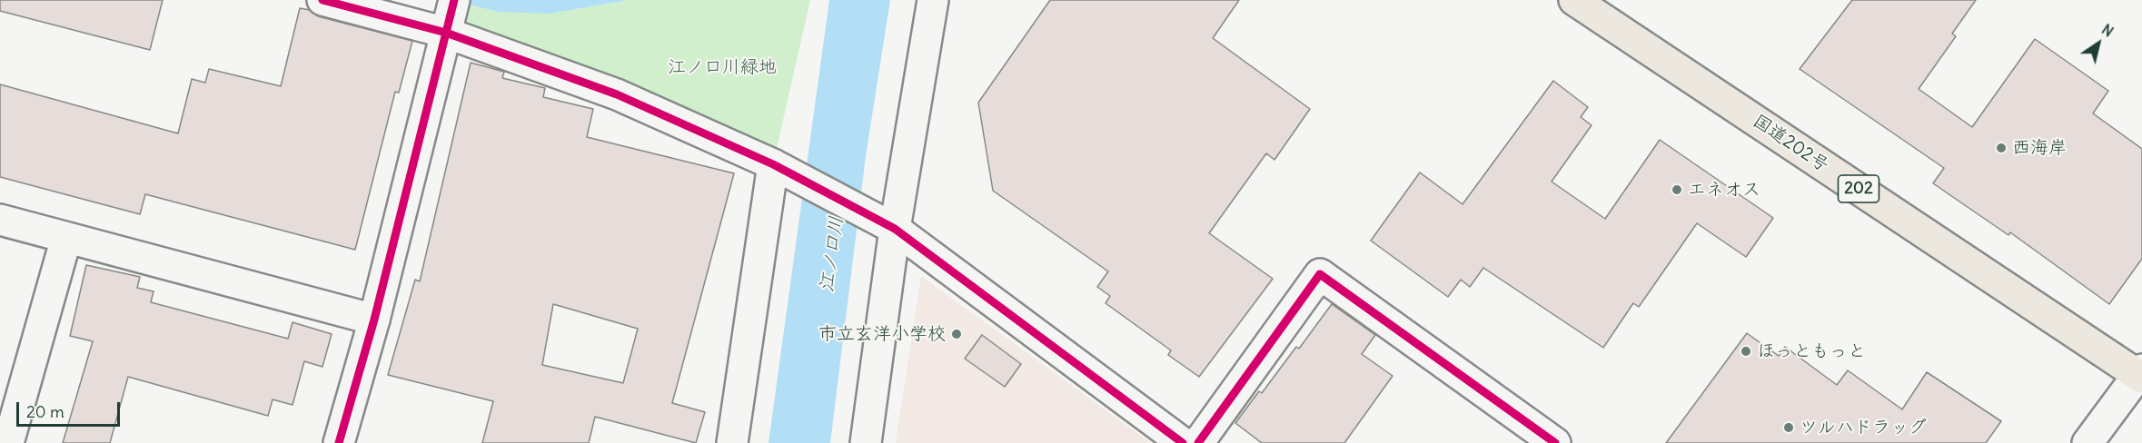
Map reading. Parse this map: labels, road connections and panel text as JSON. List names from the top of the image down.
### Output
{
  "streets": {
    "highway": ["国道202号", "202"]
  },
  "water": ["江ノ口川"],
  "parks": ["江ノ口川緑地"],
  "places": [
    "西海岸",
    "エネオス",
    "市立玄洋小学校",
    "ほっともっと",
    "ツルハドラッグ"
  ],
  "scale_bar": "20 m",
  "north": "top right"
}
